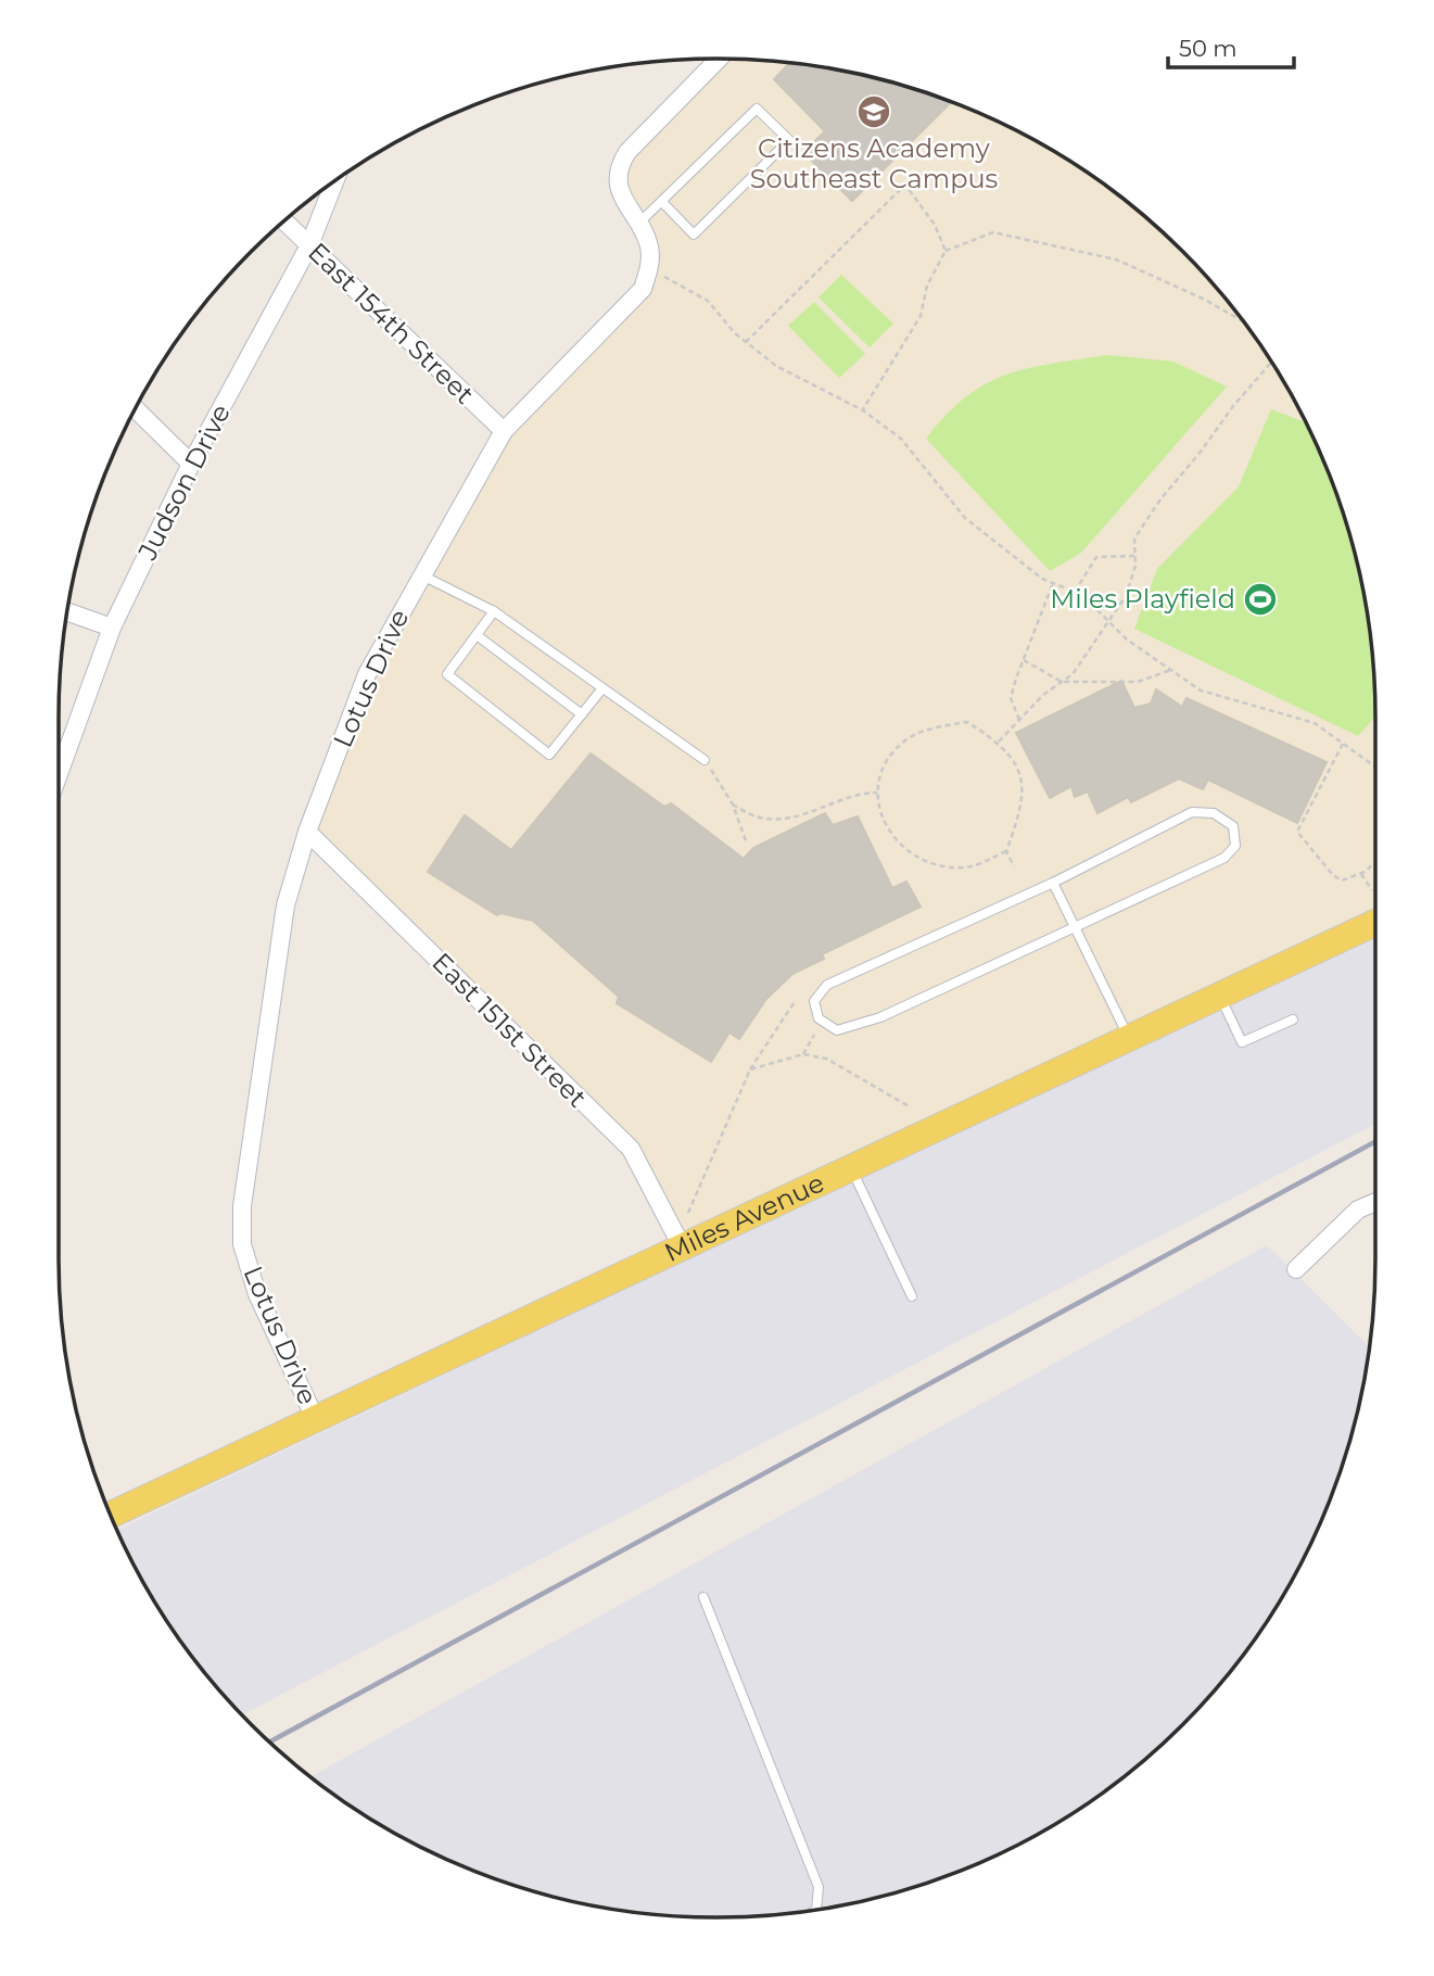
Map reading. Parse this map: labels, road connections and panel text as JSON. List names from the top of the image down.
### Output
{
  "streets": {
    "main road": ["Miles Avenue"],
    "street": [
      "East 154th Street",
      "Judson Drive",
      "Lotus Drive",
      "East 151st Street"
    ]
  },
  "crossings": [
    ["East 154th Street", "Judson Drive"],
    ["East 154th Street", "Lotus Drive"],
    ["Lotus Drive", "East 151st Street"],
    ["Lotus Drive", "Miles Avenue"],
    ["East 151st Street", "Miles Avenue"]
  ],
  "places": {
    "school or university": ["Citizens Academy Southeast Campus"],
    "sports": ["Miles Playfield"]
  },
  "scale_bar": "50 m"
}
